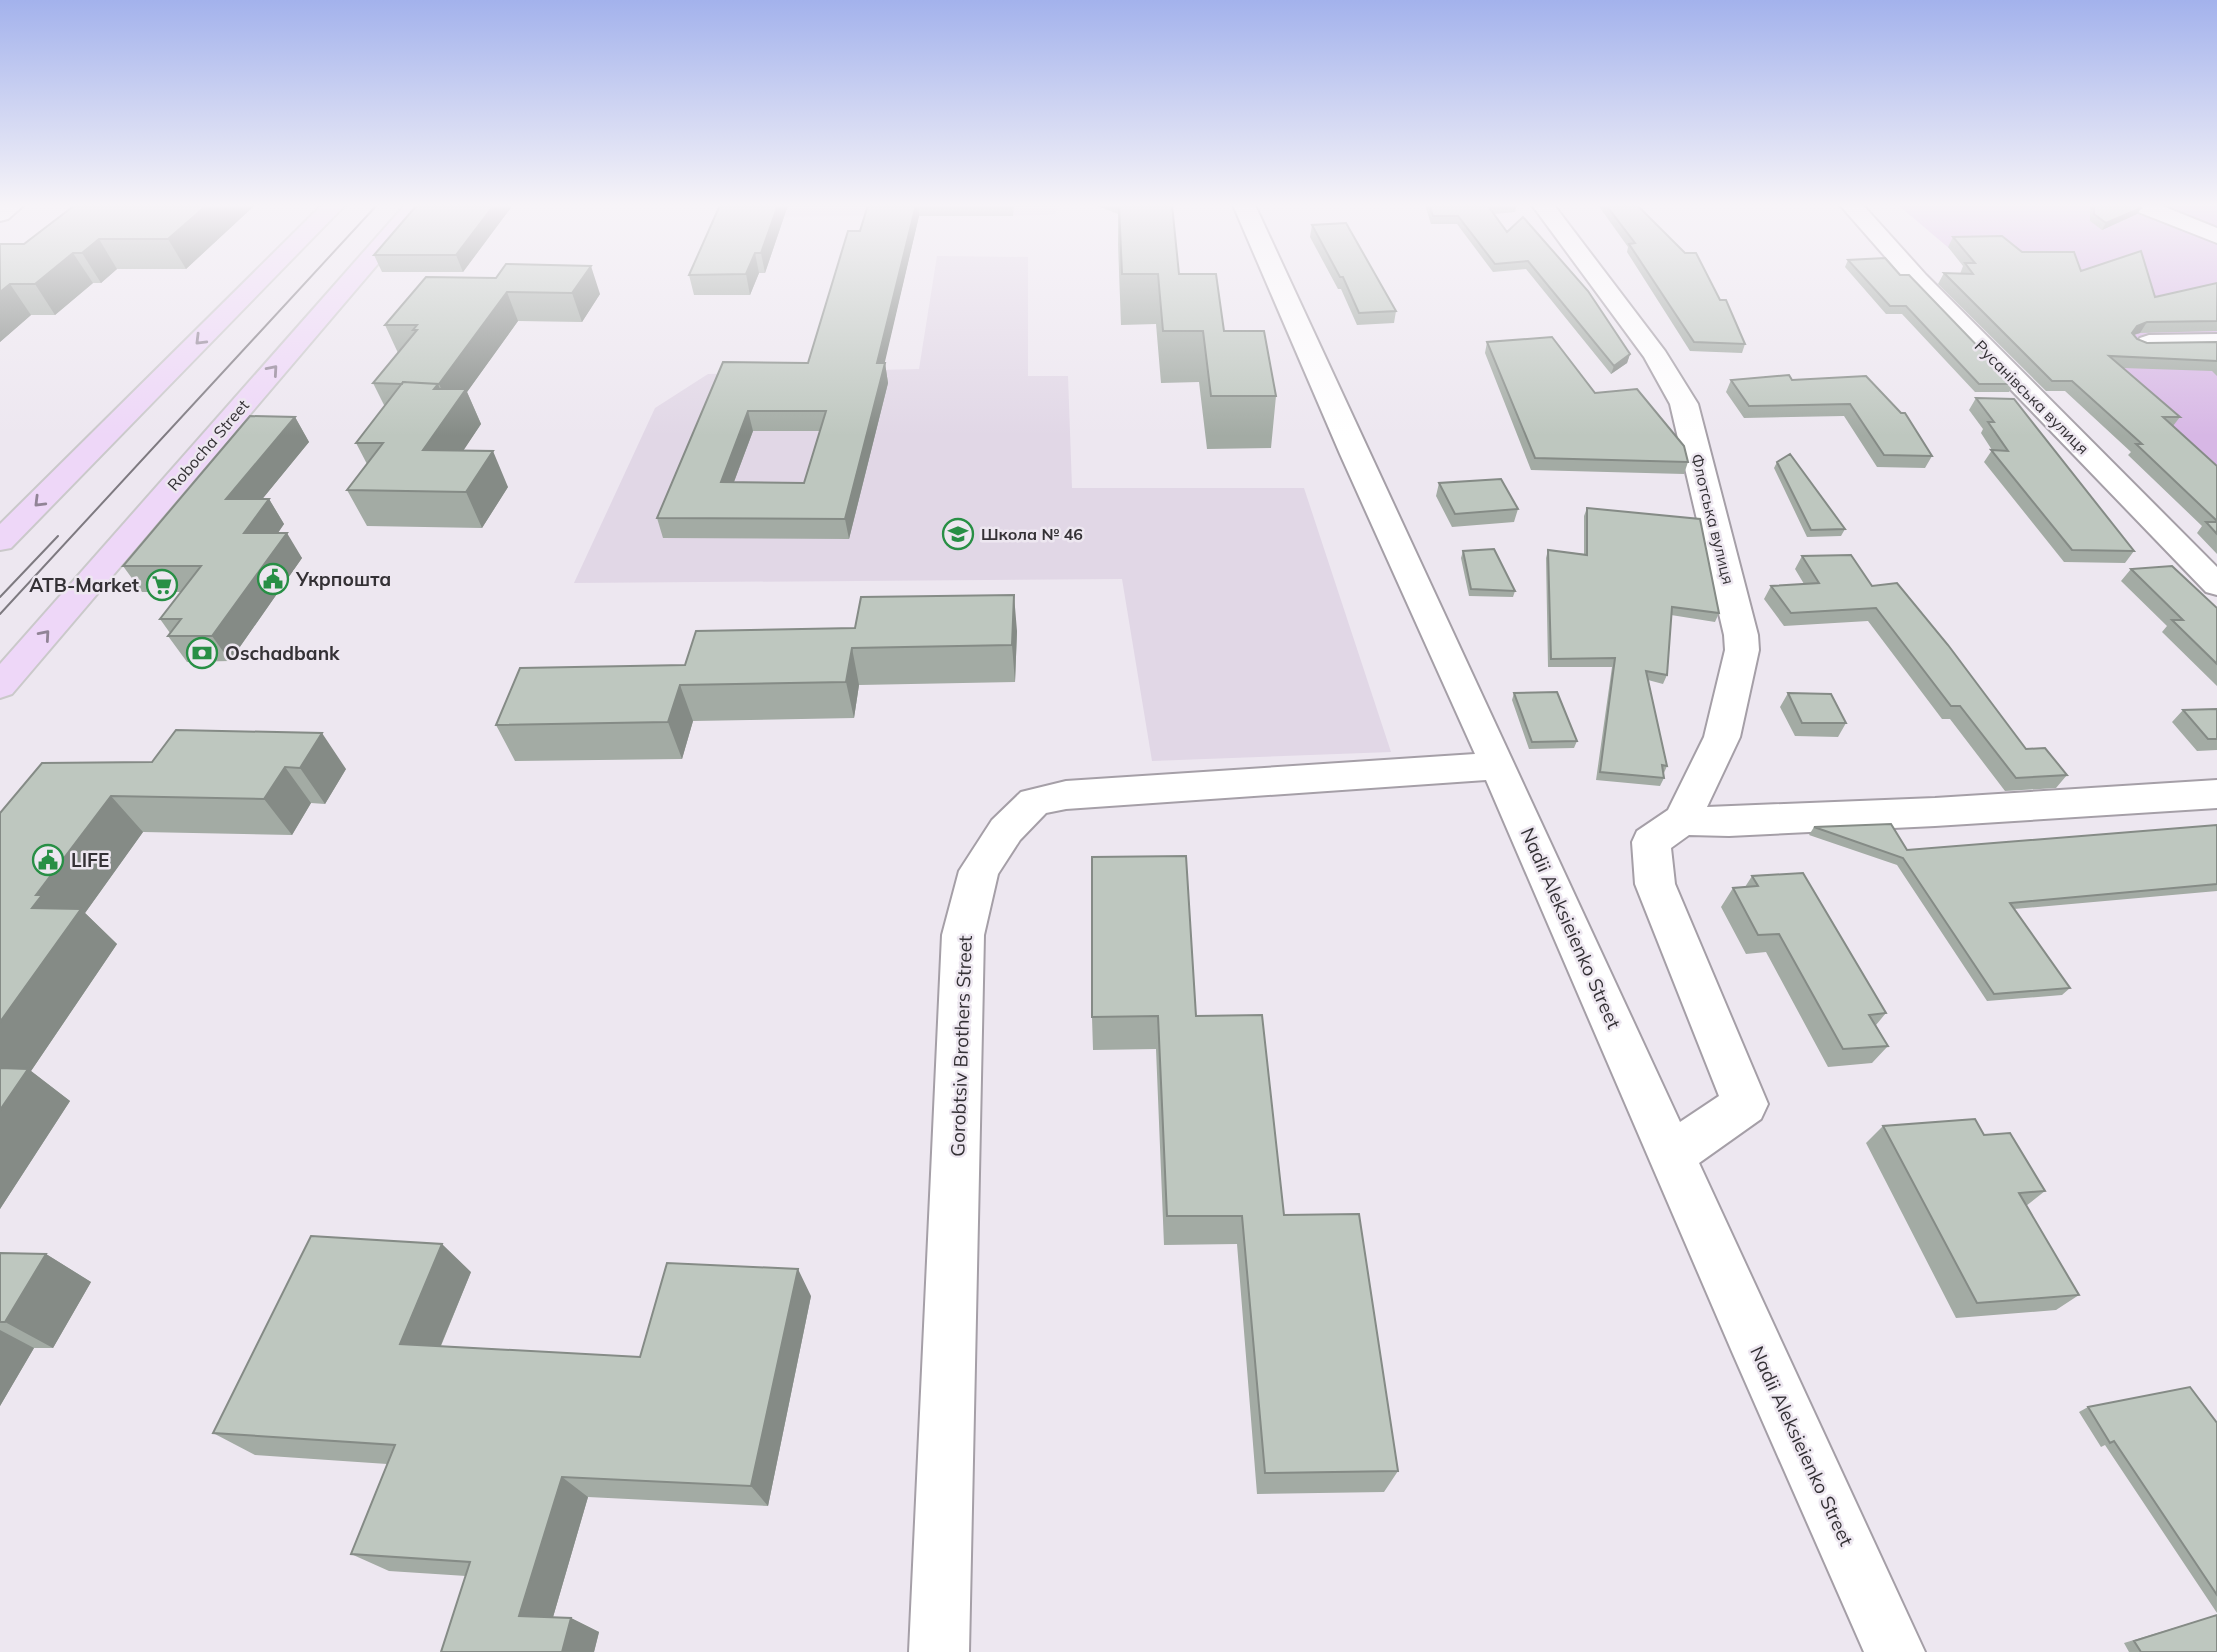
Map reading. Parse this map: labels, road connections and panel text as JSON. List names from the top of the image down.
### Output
{
  "streets": {
    "main road": ["Robocha Street"],
    "street": [
      "Русанівська вулиця",
      "Флотська вулиця",
      "Nadii Aleksieienko Street",
      "Gorobtsiv Brothers Street"
    ]
  },
  "crossings": [
    ["Nadii Aleksieienko Street", "Gorobtsiv Brothers Street"]
  ],
  "places": {
    "school or university": ["Школа № 46"],
    "public building": ["Укрпошта", "LIFE"],
    "supermarket": ["ATB-Market"],
    "bank": ["Oschadbank"]
  }
}
